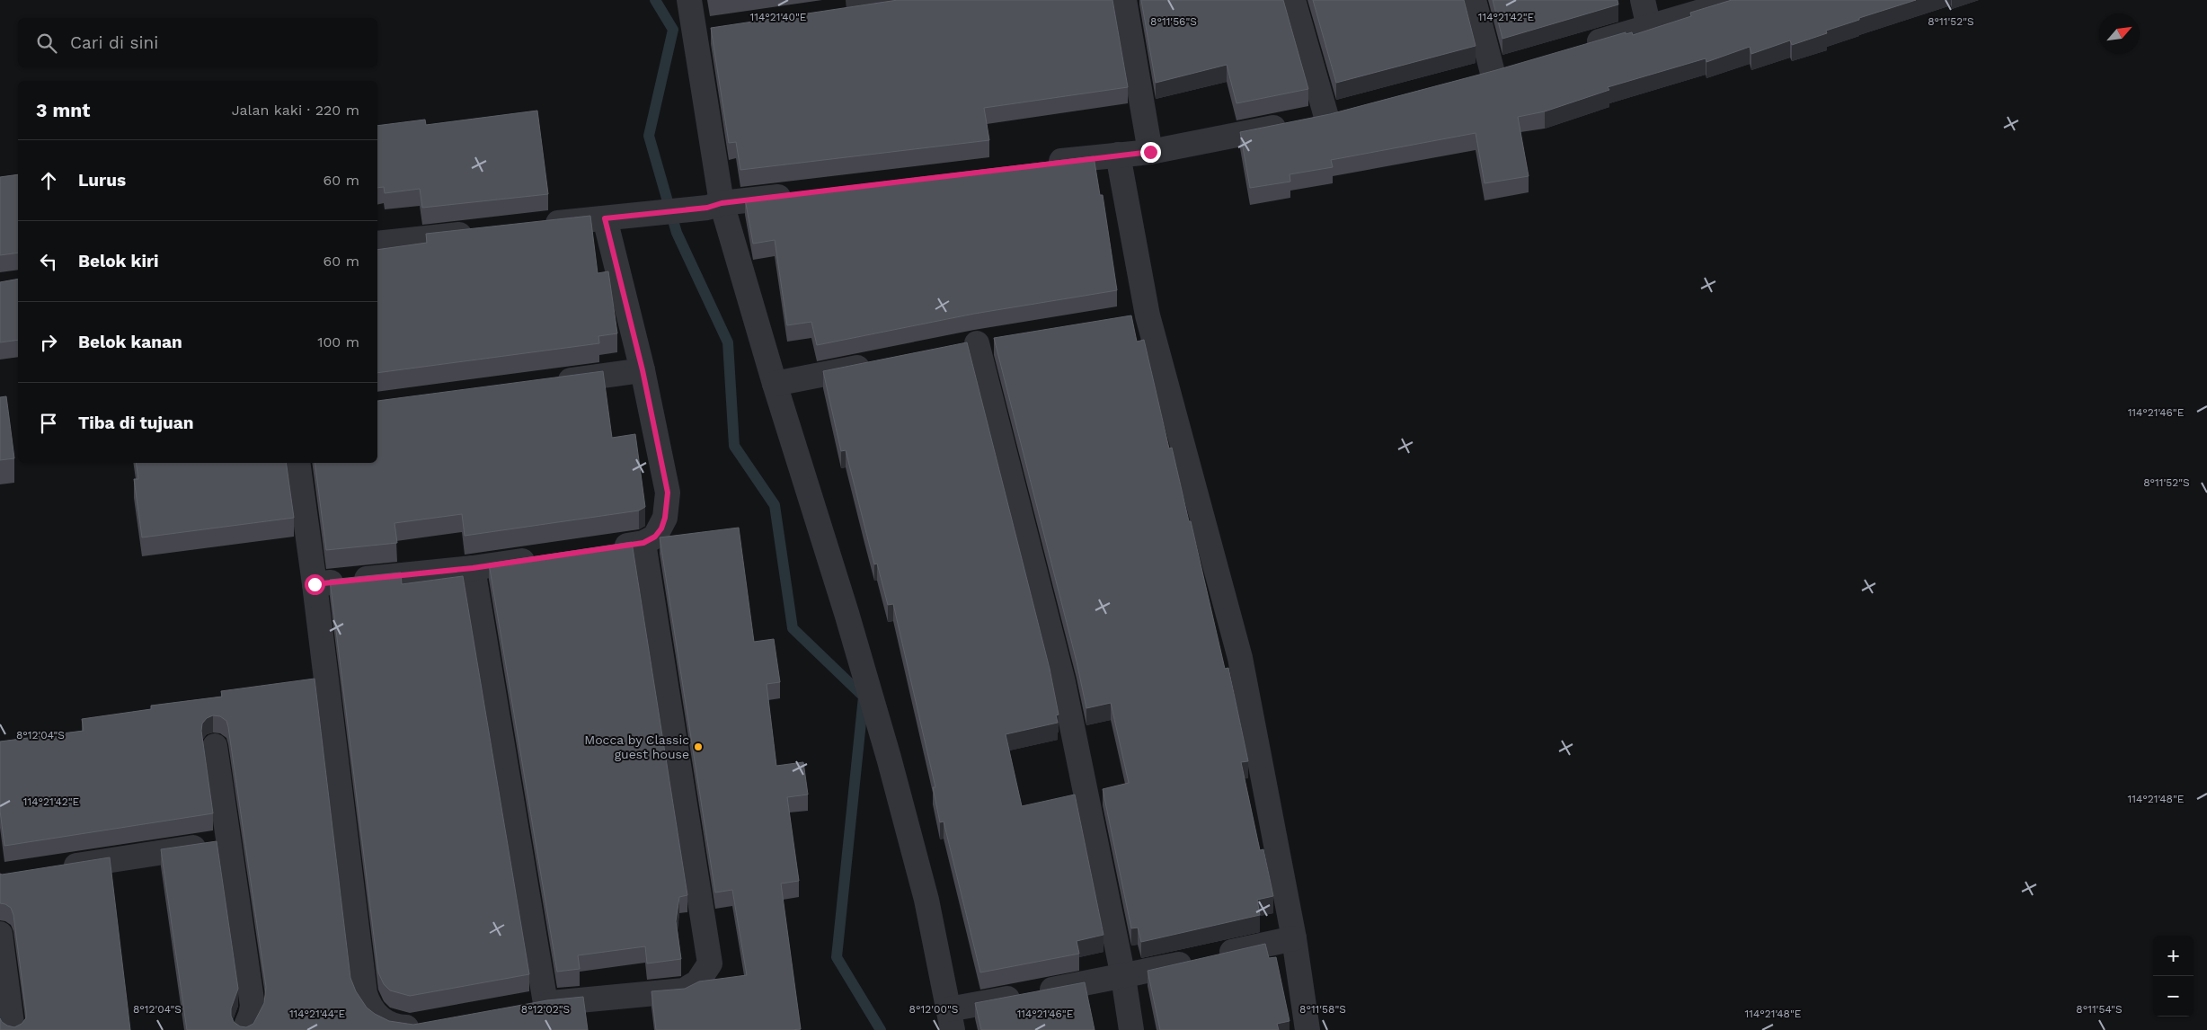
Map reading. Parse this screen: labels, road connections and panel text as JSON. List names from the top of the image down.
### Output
{
  "places": ["Mocca by Classic guest house"],
  "north": "top right",
  "page": {
    "search": "Cari di sini",
    "heading": ["3 mnt", "Jalan kaki · 220 m"],
    "list": [
      ["Lurus", "60 m"],
      ["Belok kiri", "60 m"],
      ["Belok kanan", "100 m"],
      "Tiba di tujuan"
    ],
    "map_buttons": ["+", "−"]
  },
  "coordinates": [
    "114°21'40\"E",
    "114°21'42\"E",
    "8°11'56\"S",
    "8°11'52\"S",
    "114°21'46\"E",
    "8°12'04\"S",
    "114°21'48\"E",
    "8°12'02\"S",
    "8°12'00\"S",
    "8°11'58\"S",
    "8°11'54\"S",
    "114°21'44\"E"
  ]
}
